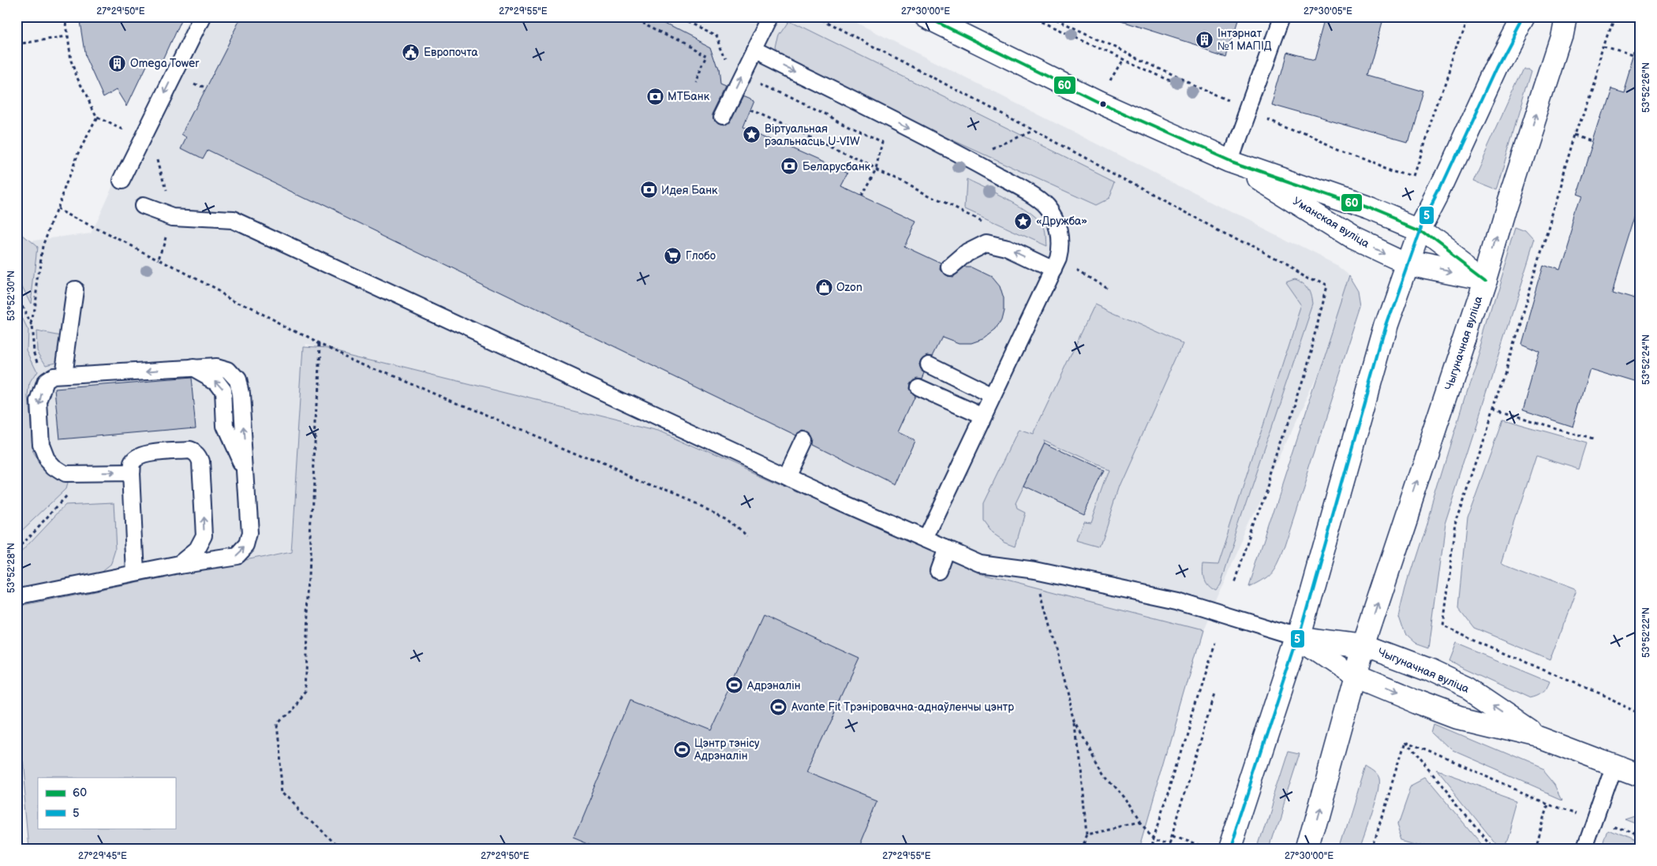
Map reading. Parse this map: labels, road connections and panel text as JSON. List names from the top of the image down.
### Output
{
  "streets": {
    "main road": ["Уманская вуліца", "Чыгуначная вуліца"]
  },
  "crossings": [
    ["Уманская вуліца", "Чыгуначная вуліца"]
  ],
  "places": {
    "building": ["Інтэрнат №1 МАПІД", "Omega Tower"],
    "public building": ["Европочта"],
    "bank": ["МТБанк", "Беларусбанк", "Идея Банк"],
    "place": ["Віртуальная рэальнасць U-VIW", "«Дружба»"],
    "supermarket": ["Глобо"],
    "shop": ["Ozon"],
    "sports": ["Адрэналін", "Avante Fit Трэніровачна-аднаўленчы цэнтр", "Цэнтр тэнісу Адрэналін"]
  },
  "lines": ["transit line 60", "transit line 5"],
  "legend": ["60", "5"],
  "coordinates": [
    "27°29'50\"E",
    "27°29'55\"E",
    "27°30'00\"E",
    "27°30'05\"E",
    "53°52'26\"N",
    "53°52'30\"N",
    "53°52'24\"N",
    "53°52'28\"N",
    "53°52'22\"N",
    "27°29'45\"E"
  ]
}
